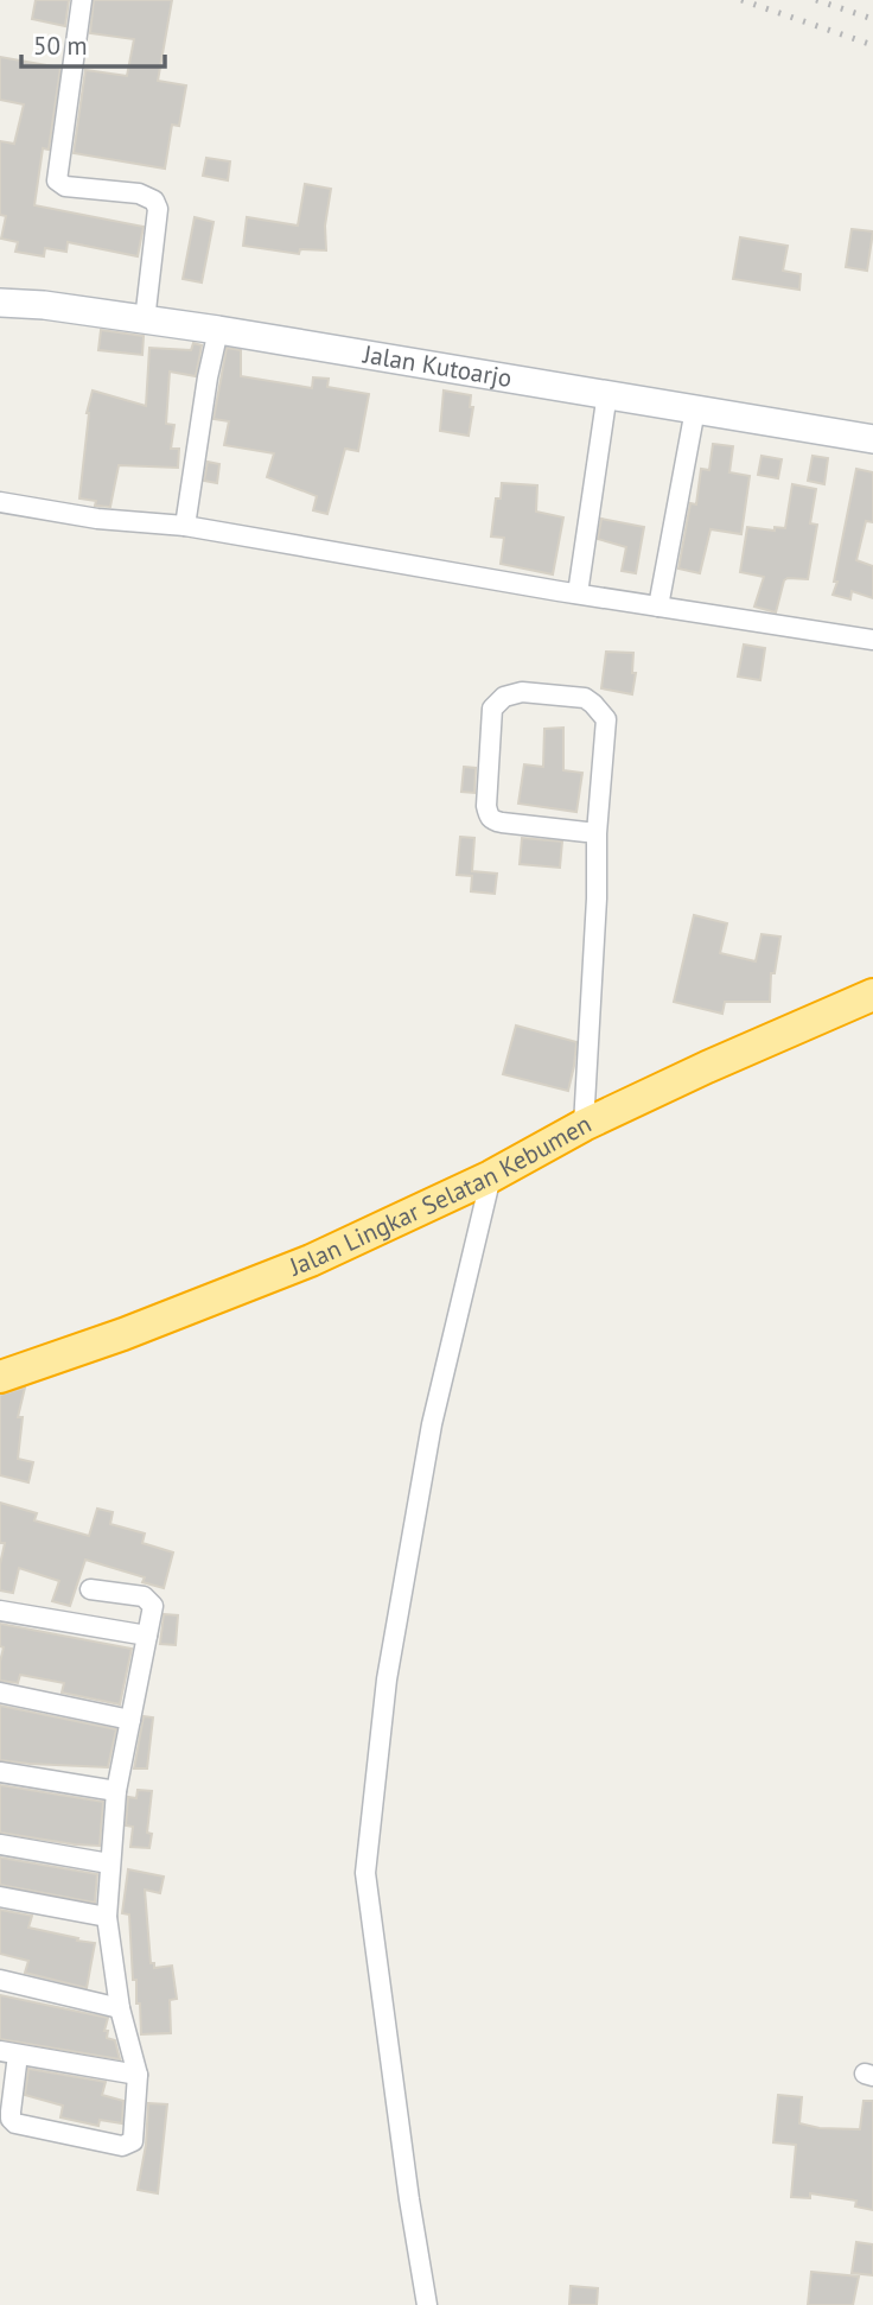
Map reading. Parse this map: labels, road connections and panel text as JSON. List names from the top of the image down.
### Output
{
  "streets": {
    "highway": ["Jalan Lingkar Selatan Kebumen"],
    "main road": ["Jalan Kutoarjo"]
  },
  "scale_bar": "50 m"
}
